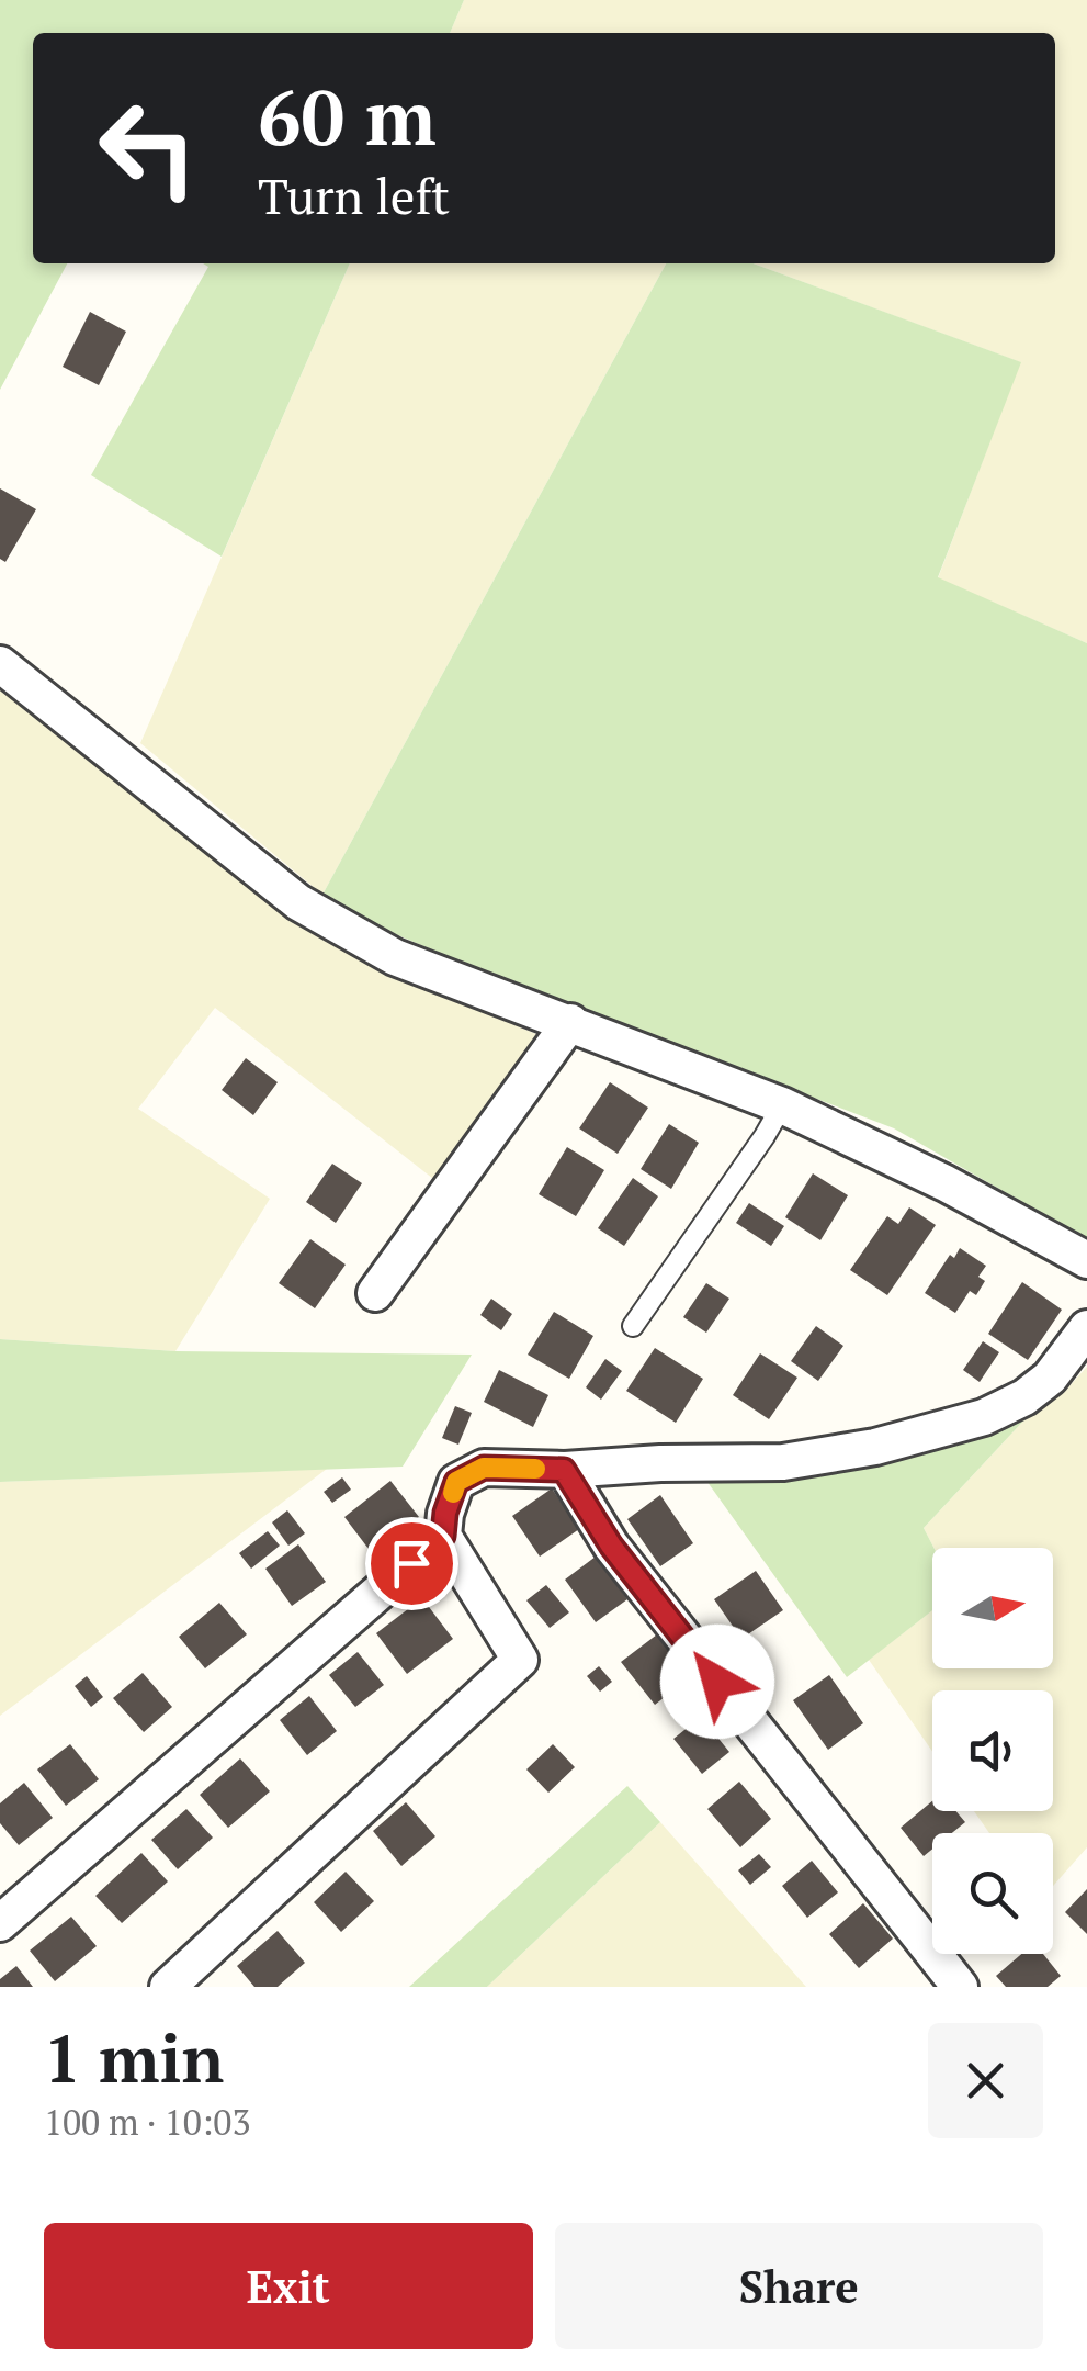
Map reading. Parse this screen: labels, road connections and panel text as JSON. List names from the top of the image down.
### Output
{
  "north": "right",
  "page": {
    "turn": ["60 m", "Turn left"],
    "heading": ["1 min", "100 m · 10:03"],
    "buttons": ["Exit", "Share"]
  }
}
